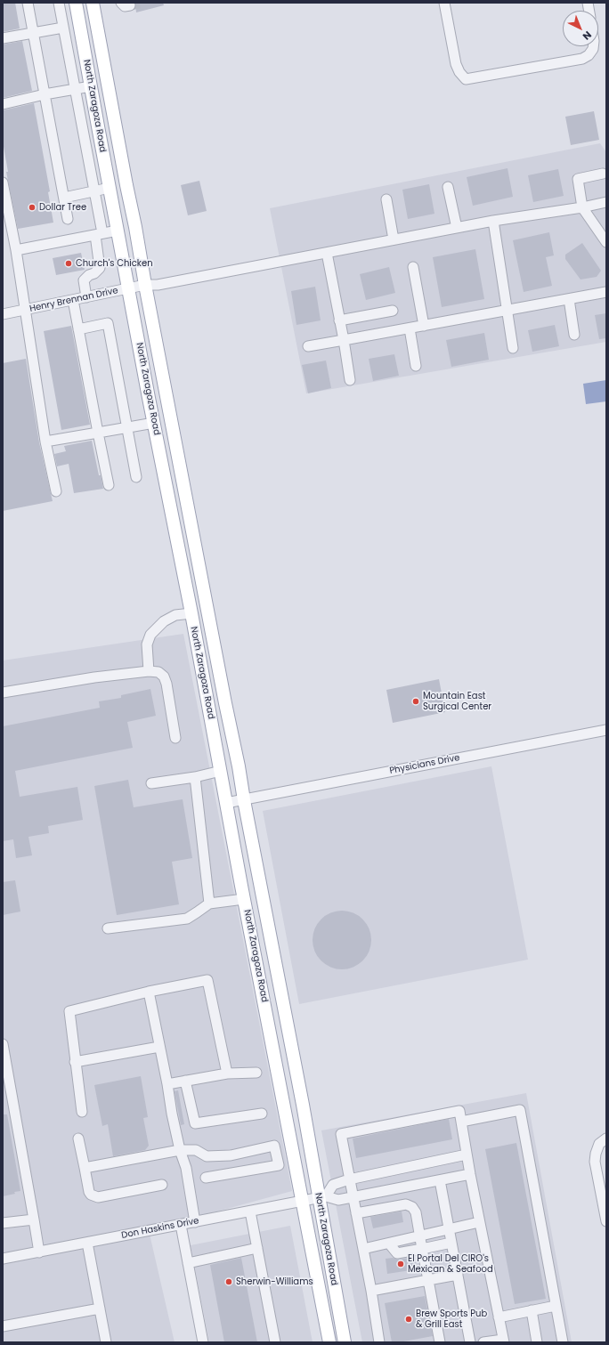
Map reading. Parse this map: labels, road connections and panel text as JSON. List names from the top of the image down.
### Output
{
  "streets": {
    "main road": ["North Zaragoza Road"],
    "street": ["Henry Brennan Drive", "Physicians Drive", "Don Haskins Drive"]
  },
  "crossings": [
    ["North Zaragoza Road", "Henry Brennan Drive"],
    ["North Zaragoza Road", "Physicians Drive"],
    ["North Zaragoza Road", "Don Haskins Drive"]
  ],
  "places": [
    "Dollar Tree",
    "Church's Chicken",
    "Mountain East Surgical Center",
    "El Portal Del CIRO's Mexican & Seafood",
    "Sherwin-Williams",
    "Brew Sports Pub & Grill East"
  ],
  "north": "bottom right"
}
